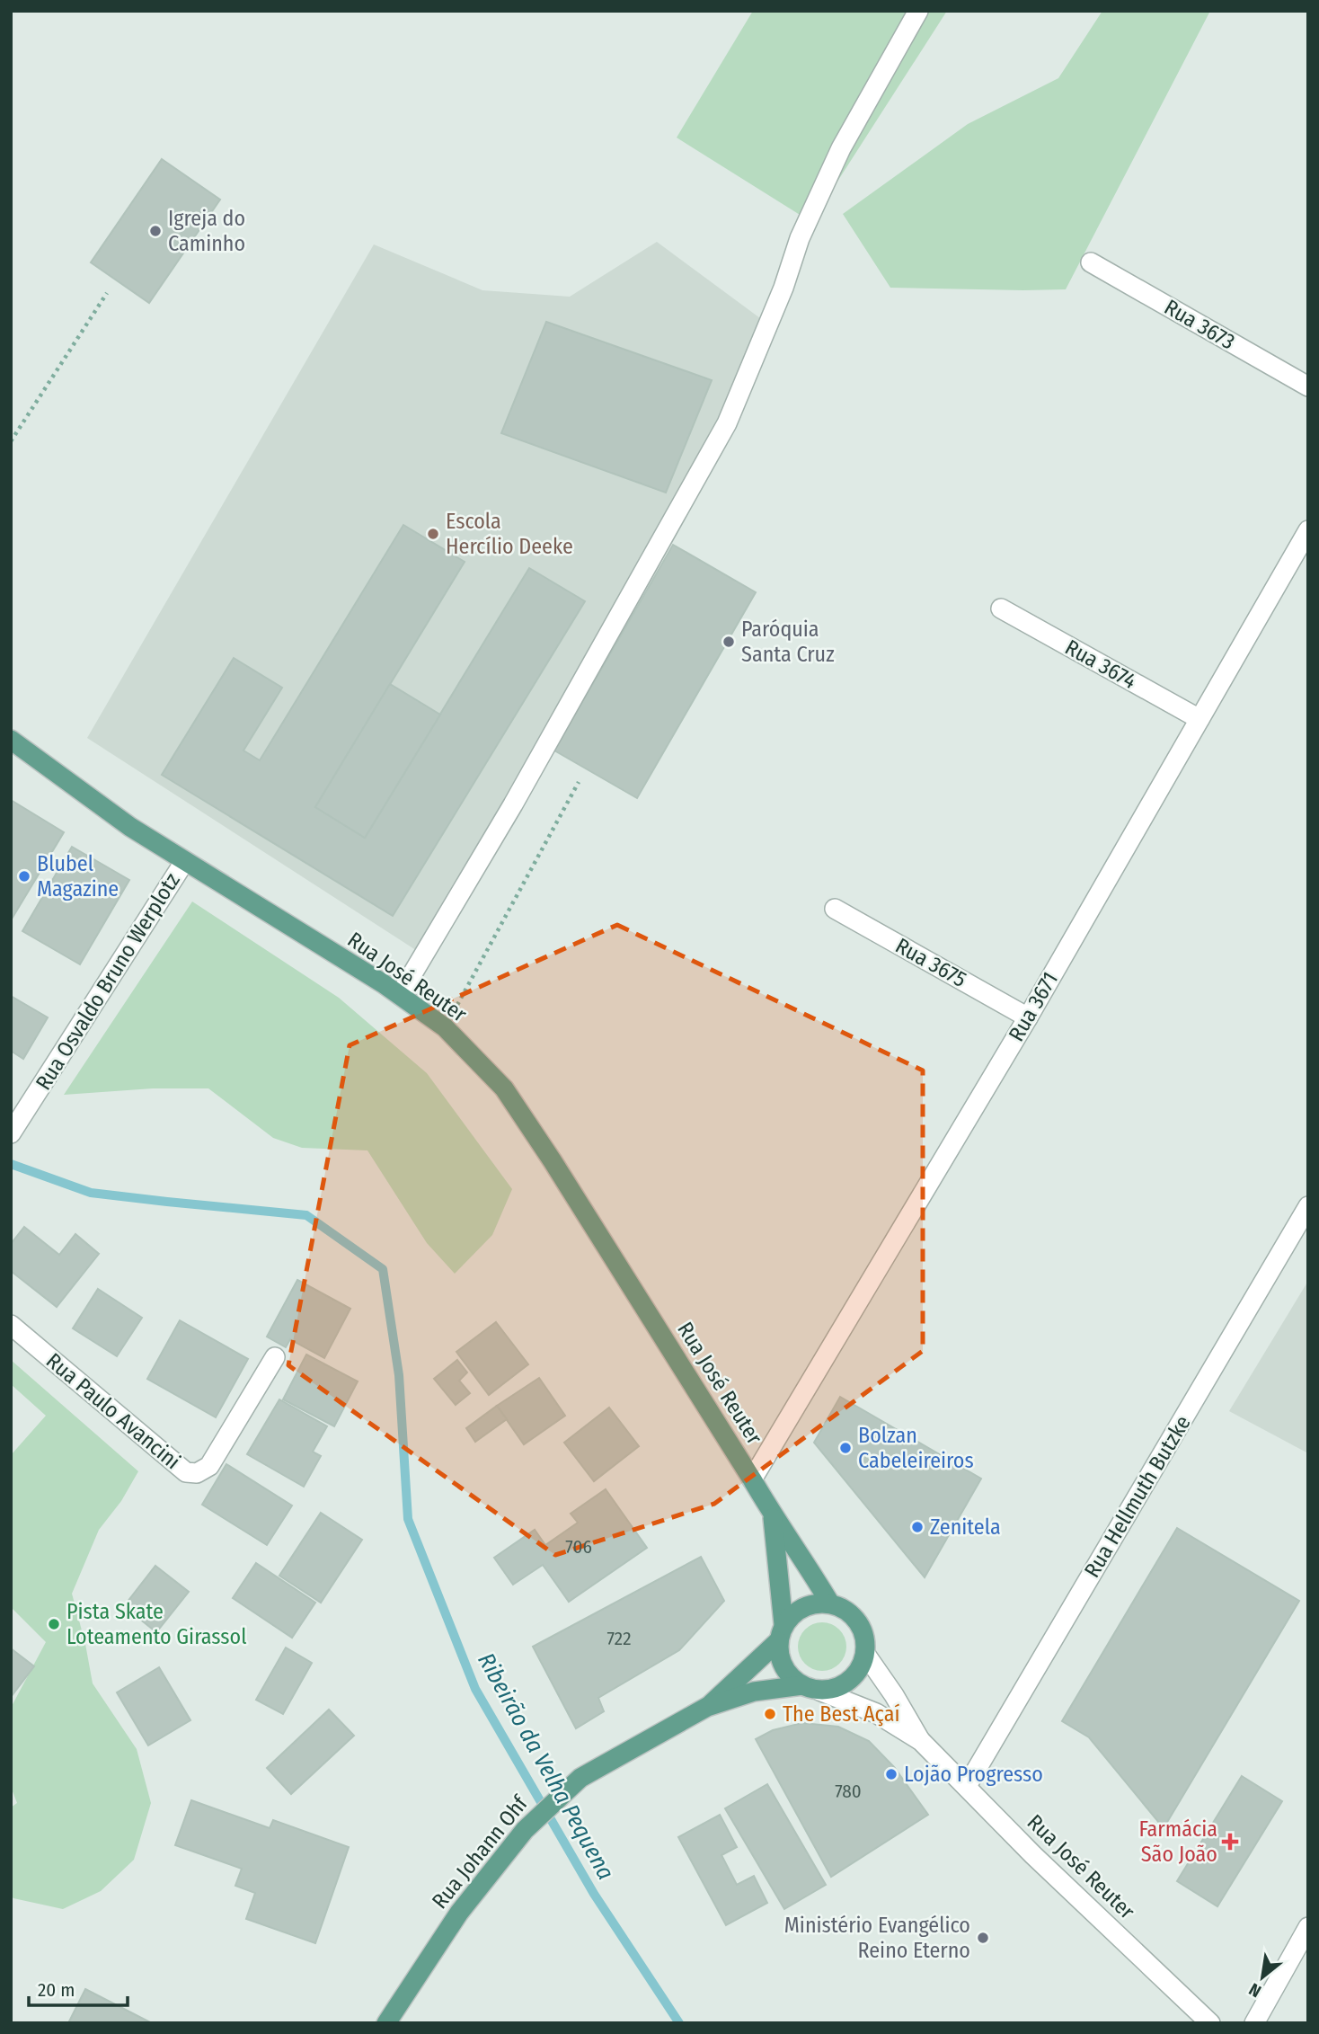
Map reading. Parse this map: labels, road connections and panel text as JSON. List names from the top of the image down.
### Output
{
  "streets": {
    "main road": ["Rua José Reuter", "Rua Johann Ohf"],
    "street": [
      "Rua 3673",
      "Rua 3674",
      "Rua 3675",
      "Rua Osvaldo Bruno Werplotz",
      "Rua 3671",
      "Rua Paulo Avancini",
      "Rua Hellmuth Butzke"
    ]
  },
  "crossings": [
    ["Rua 3674", "Rua 3671"],
    ["Rua 3675", "Rua 3671"],
    ["Rua José Reuter", "Rua Osvaldo Bruno Werplotz"],
    ["Rua José Reuter", "Rua 3671"],
    ["Rua José Reuter", "Rua Hellmuth Butzke"],
    ["Rua José Reuter", "Rua Johann Ohf"]
  ],
  "water": ["Ribeirão da Velha Pequena"],
  "places": {
    "other": [
      "Igreja do Caminho",
      "Escola Hercílio Deeke",
      "Paróquia Santa Cruz",
      "Blubel Magazine",
      "Bolzan Cabeleireiros",
      "Zenitela",
      "Pista Skate Loteamento Girassol",
      "The Best Açaí",
      "Lojão Progresso",
      "Ministério Evangélico Reino Eterno"
    ],
    "health": ["Farmácia São João"]
  },
  "house_numbers": ["706", "722", "780"],
  "scale_bar": "20 m",
  "north": "bottom left"
}
